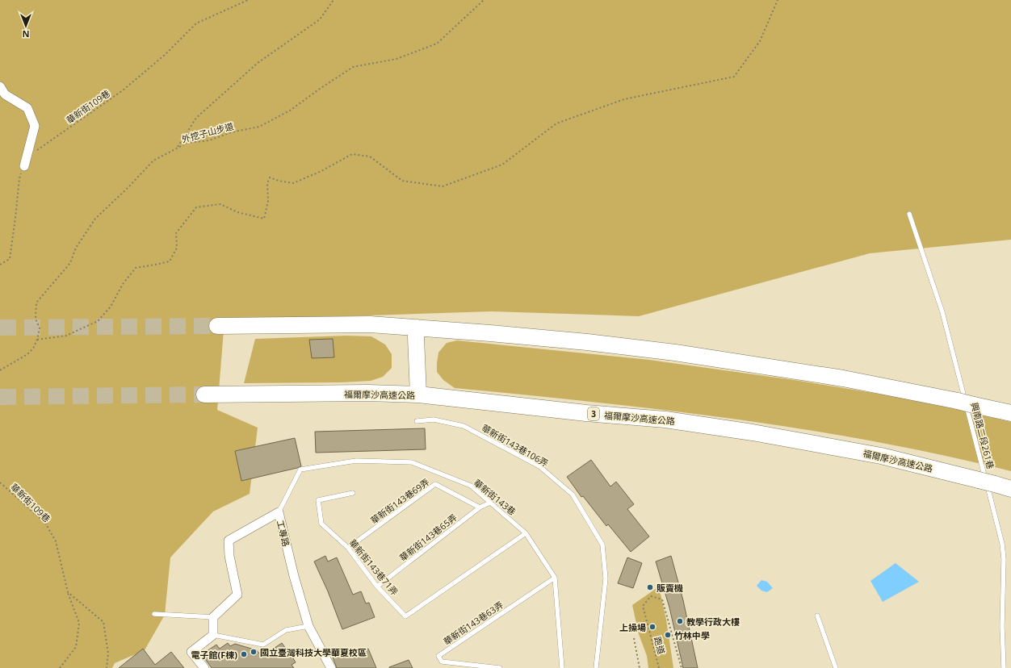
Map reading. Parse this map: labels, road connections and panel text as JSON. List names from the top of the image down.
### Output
{
  "streets": {
    "highway": ["福爾摩沙高速公路", "3"],
    "street": ["工專路"],
    "lane": [
      "興南路二段261巷",
      "華新街143巷106弄",
      "華新街143巷",
      "華新街143巷69弄",
      "華新街143巷65弄",
      "華新街143巷71弄",
      "華新街143巷63弄"
    ],
    "path": ["華新街109巷", "外挖子山步道", "跑道"]
  },
  "crossings": [
    ["華新街143巷", "工專路"],
    ["華新街143巷", "華新街143巷65弄"],
    ["華新街143巷", "華新街143巷71弄"],
    ["華新街143巷", "華新街143巷63弄"],
    ["華新街143巷69弄", "華新街143巷65弄"],
    ["華新街143巷69弄", "華新街143巷71弄"],
    ["華新街143巷65弄", "華新街143巷71弄"]
  ],
  "places": [
    "販賣機",
    "教學行政大樓",
    "上操場",
    "竹林中學",
    "國立臺灣科技大學華夏校區",
    "電子館(F棟)"
  ],
  "north": "bottom"
}
